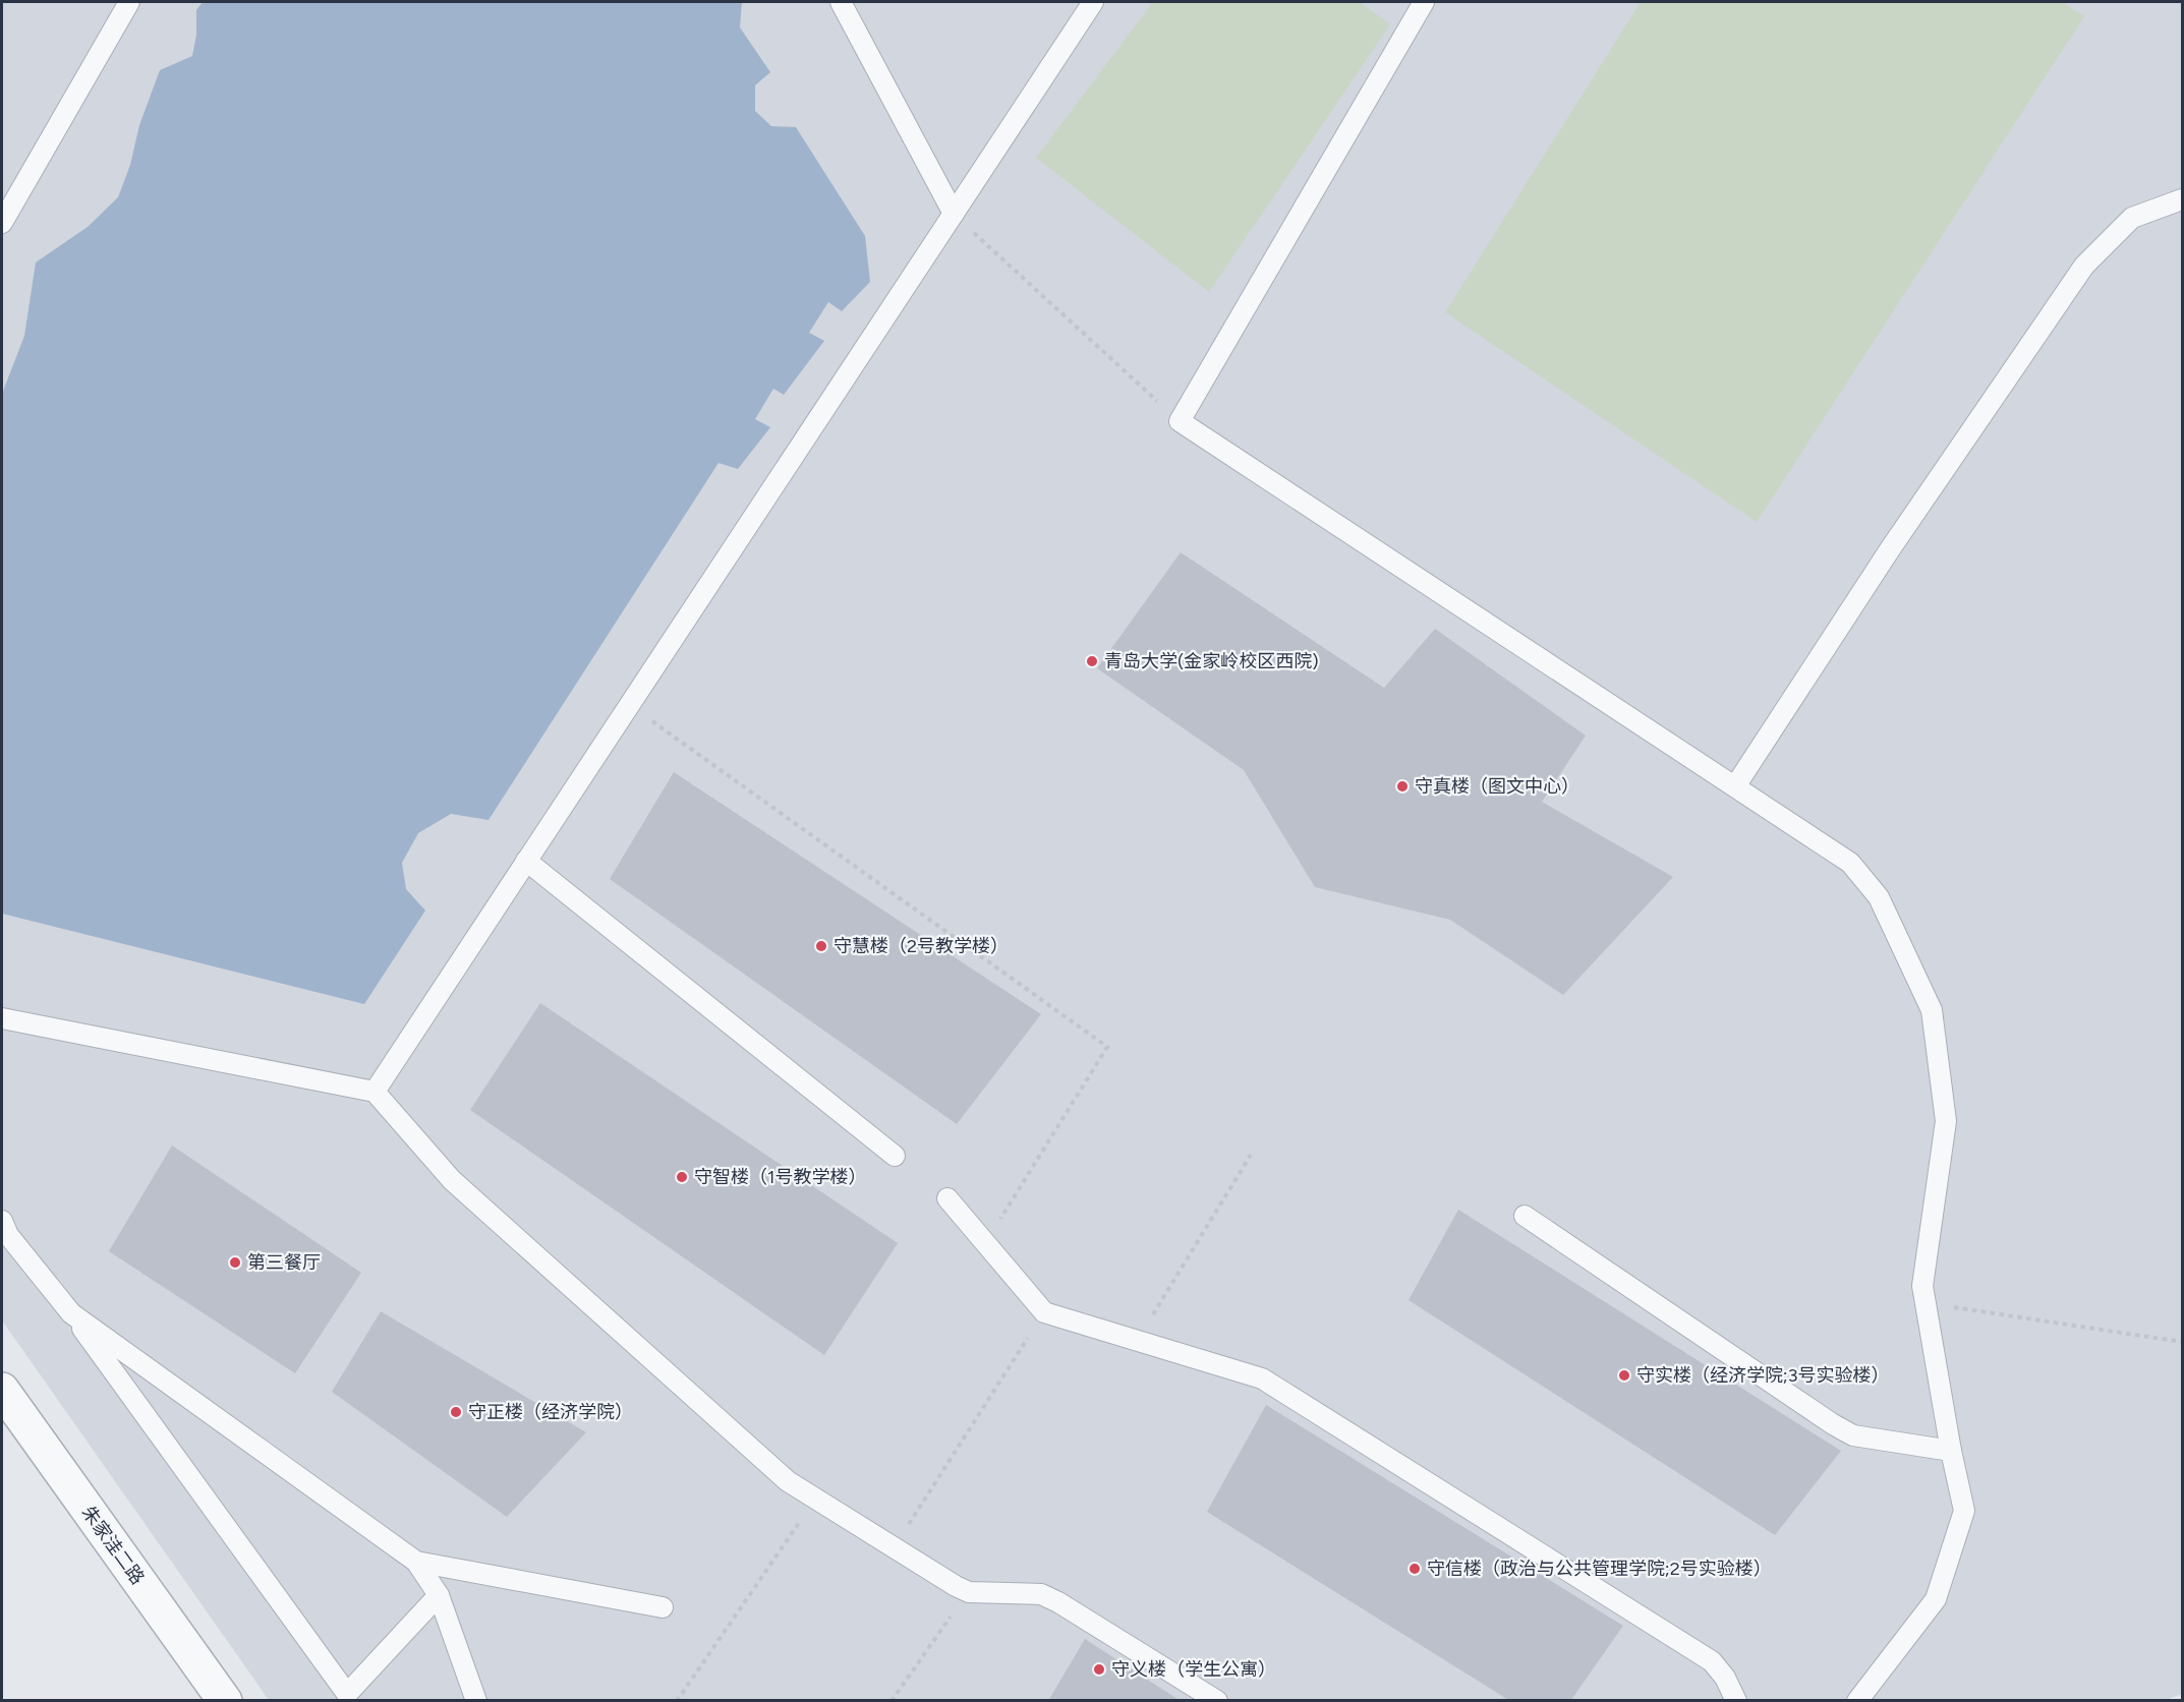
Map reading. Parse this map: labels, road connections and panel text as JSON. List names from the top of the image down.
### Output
{
  "streets": {
    "street": ["朱家洼二路"]
  },
  "places": [
    "青岛大学(金家岭校区西院)",
    "守真楼（图文中心）",
    "守慧楼（2号教学楼）",
    "守智楼（1号教学楼）",
    "第三餐厅",
    "守实楼（经济学院;3号实验楼）",
    "守正楼（经济学院）",
    "守信楼（政治与公共管理学院;2号实验楼）",
    "守义楼（学生公寓）"
  ]
}
